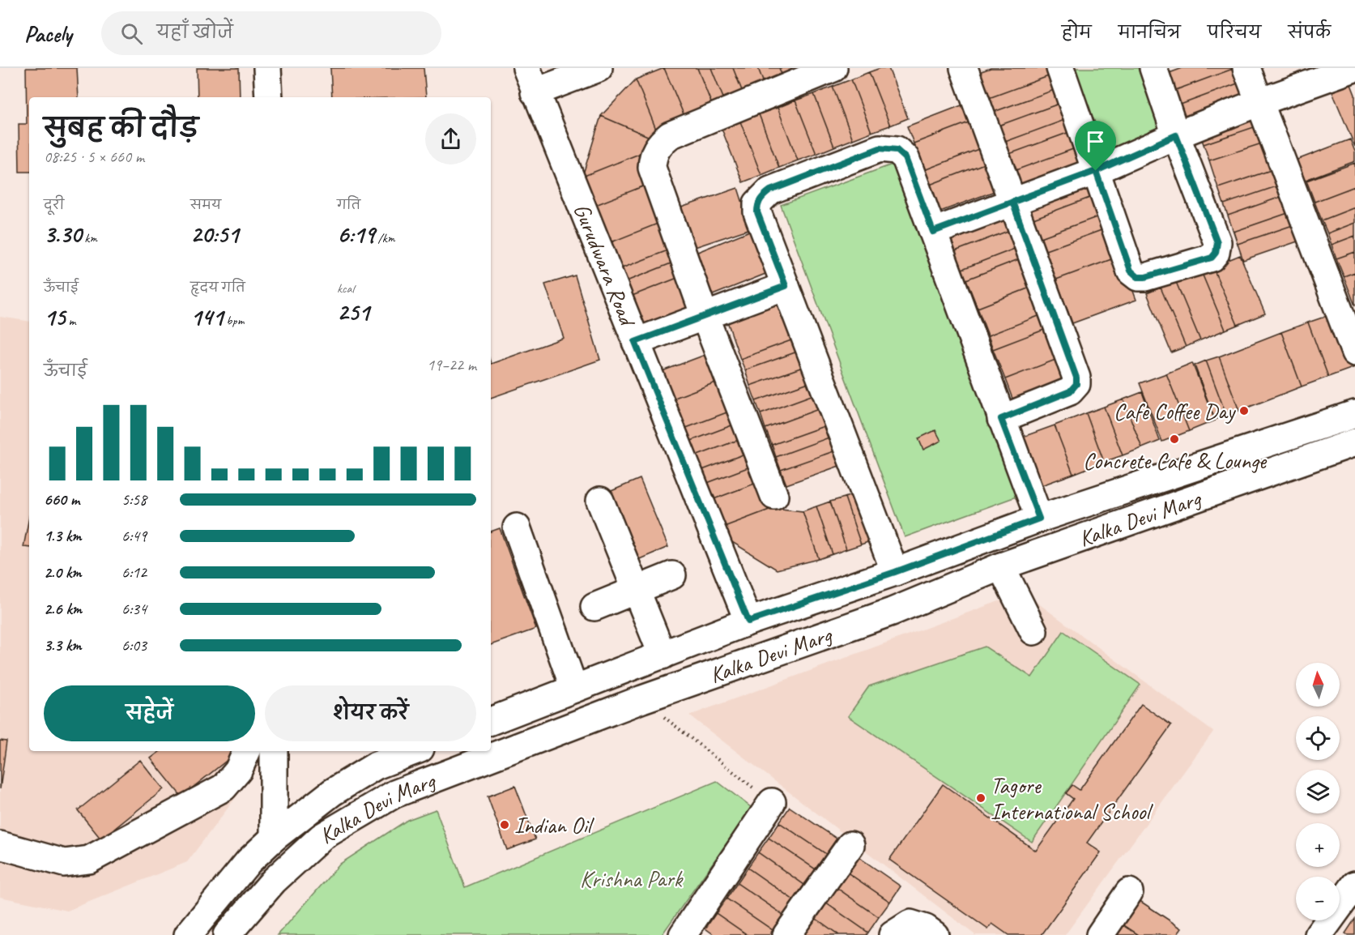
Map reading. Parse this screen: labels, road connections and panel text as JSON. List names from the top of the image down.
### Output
{
  "streets": {
    "street": ["Gurudwara Road", "Kalka Devi Marg"]
  },
  "crossings": [
    ["Gurudwara Road", "Kalka Devi Marg"]
  ],
  "parks": ["Krishna Park"],
  "places": [
    "Cafe Coffee Day",
    "Concrete Cafe & Lounge",
    "Tagore International School",
    "Indian Oil"
  ],
  "north": "top",
  "page": {
    "header": "Pacely",
    "search": "यहाँ खोजें",
    "nav": [
      "होम",
      "मानचित्र",
      "परिचय",
      "संपर्क"
    ],
    "heading": ["सुबह की दौड़", "08:25 · 5 × 660 m"],
    "stats": [
      ["दूरी", "3.30 km"],
      ["समय", "20:51"],
      ["गति", "6:19 /km"],
      ["ऊँचाई", "15 m"],
      ["हृदय गति", "141 bpm"],
      ["kcal", "251"]
    ],
    "chart": ["ऊँचाई", "19–22 m"],
    "list": [
      {
        "name": "660 m",
        "note": "5:58"
      },
      {
        "name": "1.3 km",
        "note": "6:49"
      },
      {
        "name": "2.0 km",
        "note": "6:12"
      },
      {
        "name": "2.6 km",
        "note": "6:34"
      },
      {
        "name": "3.3 km",
        "note": "6:03"
      }
    ],
    "map_buttons": ["+", "−"],
    "buttons": ["सहेजें", "शेयर करें"]
  }
}
